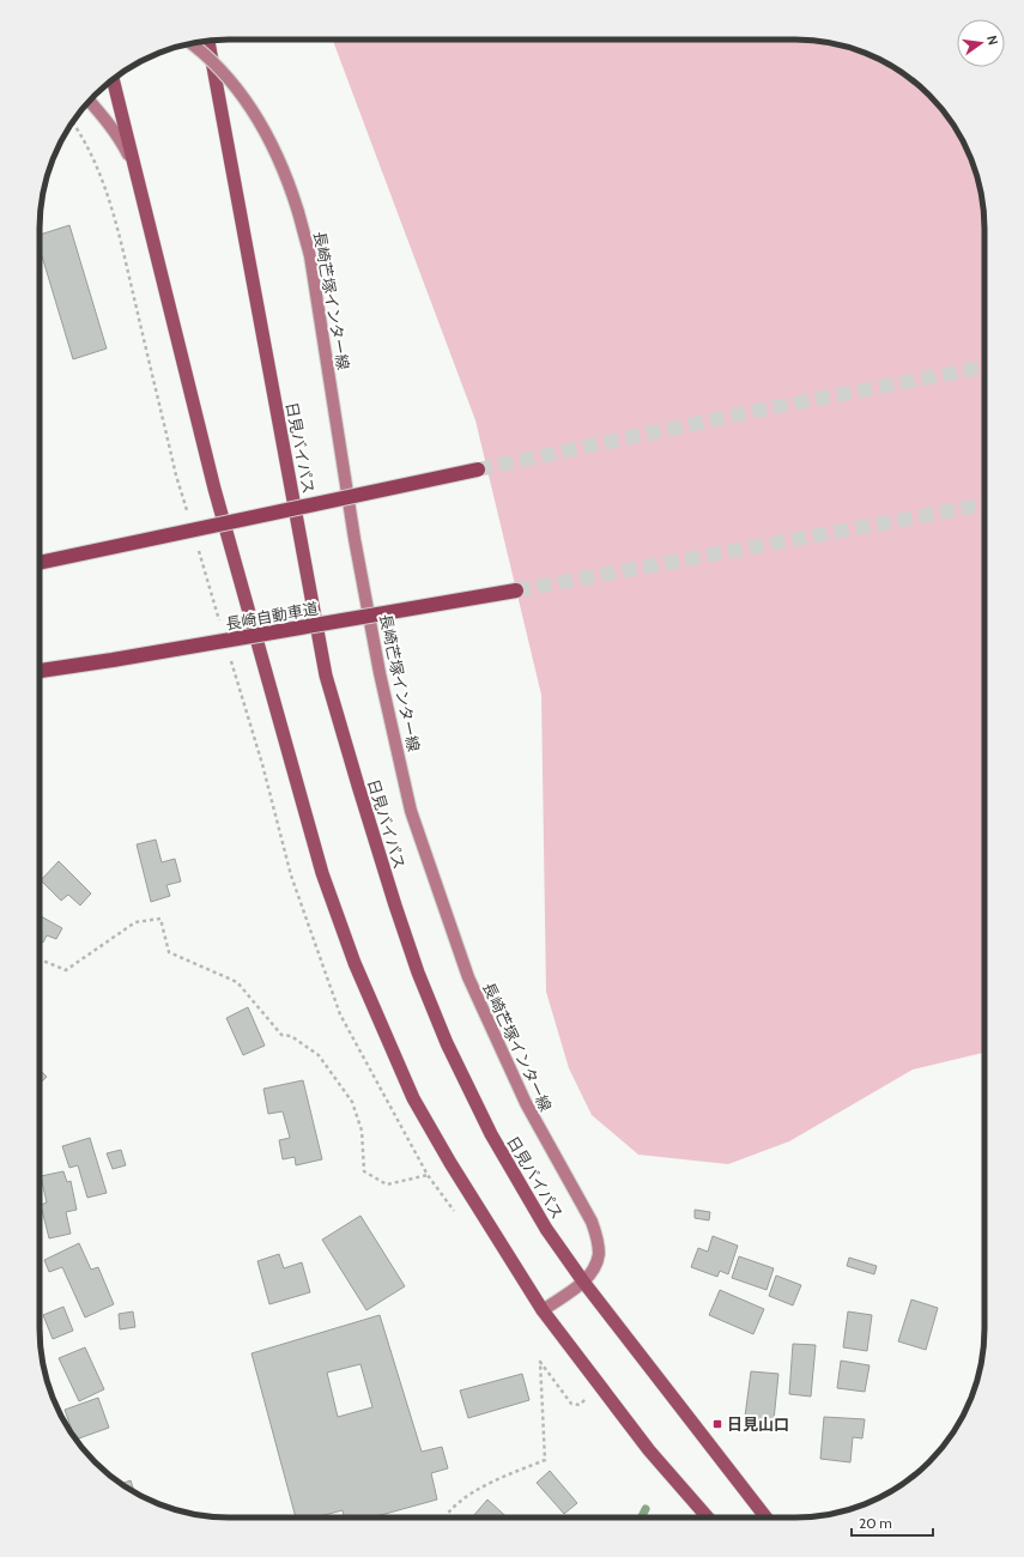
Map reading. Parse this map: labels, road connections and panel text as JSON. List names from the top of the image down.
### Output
{
  "streets": {
    "highway": ["日見バイパス", "長崎自動車道"],
    "main road": ["長崎芒塚インター線"]
  },
  "crossings": [
    ["長崎芒塚インター線", "日見バイパス"]
  ],
  "places": {
    "transit": ["日見山口"]
  },
  "scale_bar": "20 m",
  "north": "right"
}
